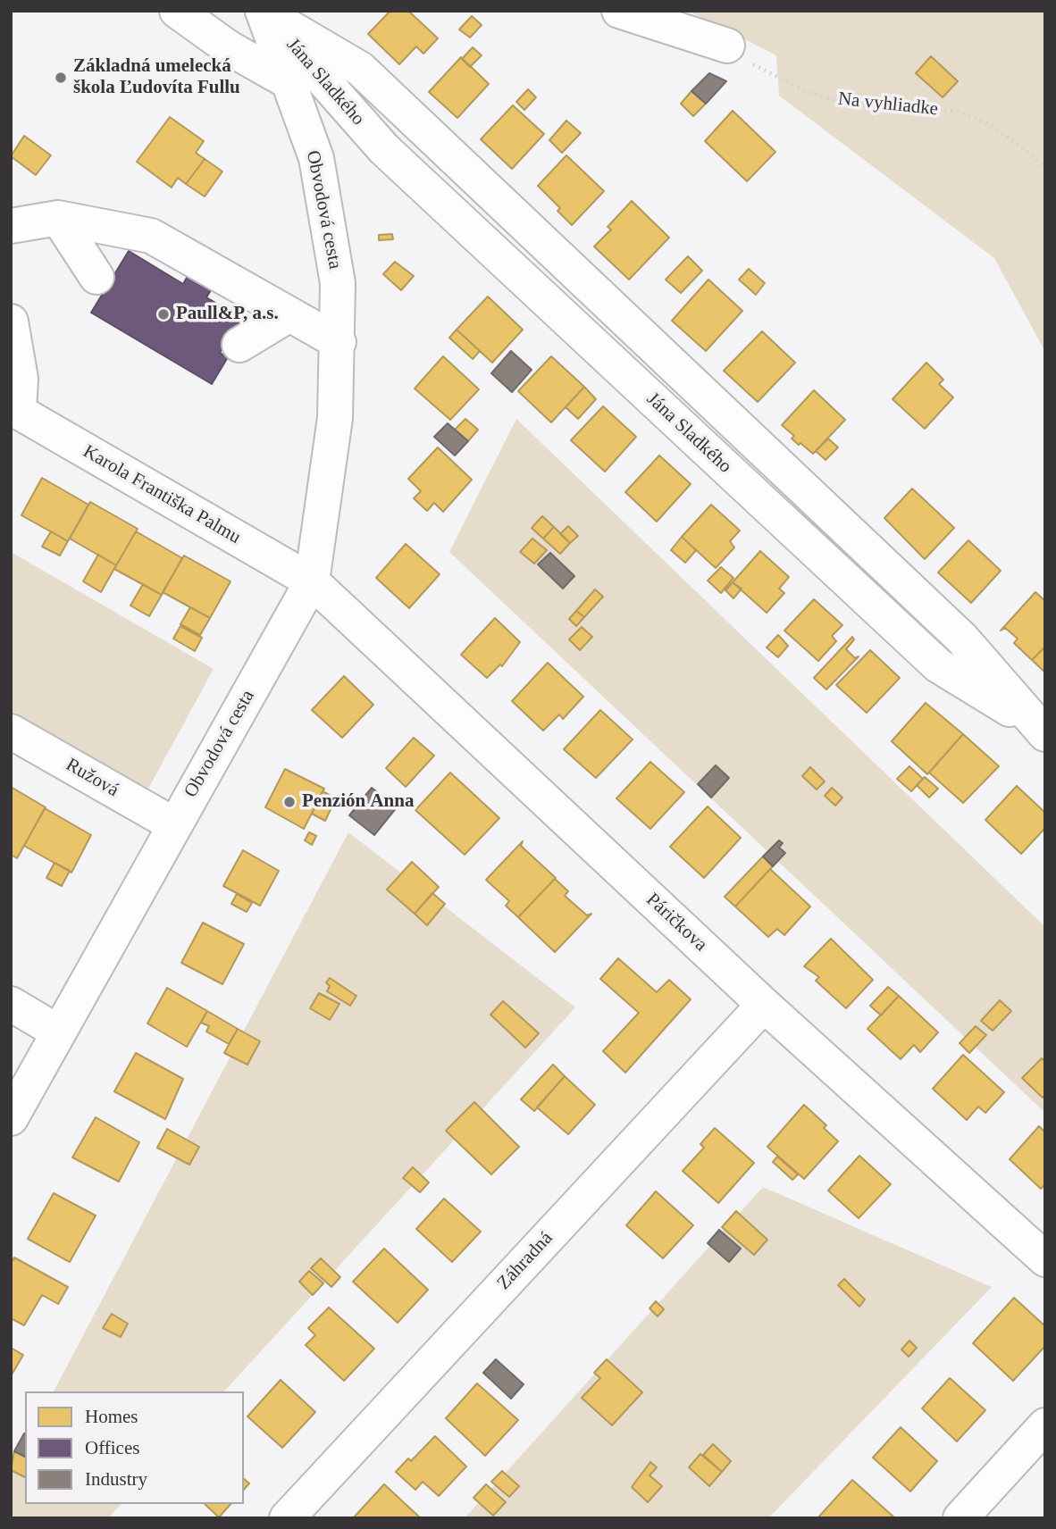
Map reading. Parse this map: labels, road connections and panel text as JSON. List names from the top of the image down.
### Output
{
  "streets": {
    "street": [
      "Jána Sladkého",
      "Obvodová cesta",
      "Karola Františka Palmu",
      "Ružová",
      "Páričkova",
      "Záhradná"
    ],
    "path": ["Na vyhliadke"]
  },
  "crossings": [
    ["Jána Sladkého", "Obvodová cesta"],
    ["Obvodová cesta", "Karola Františka Palmu"],
    ["Obvodová cesta", "Ružová"],
    ["Obvodová cesta", "Páričkova"],
    ["Karola Františka Palmu", "Páričkova"],
    ["Páričkova", "Záhradná"]
  ],
  "places": ["Základná umelecká škola Ľudovíta Fullu", "Paull&P, a.s.", "Penzión Anna"],
  "legend": ["Homes", "Offices", "Industry"]
}
